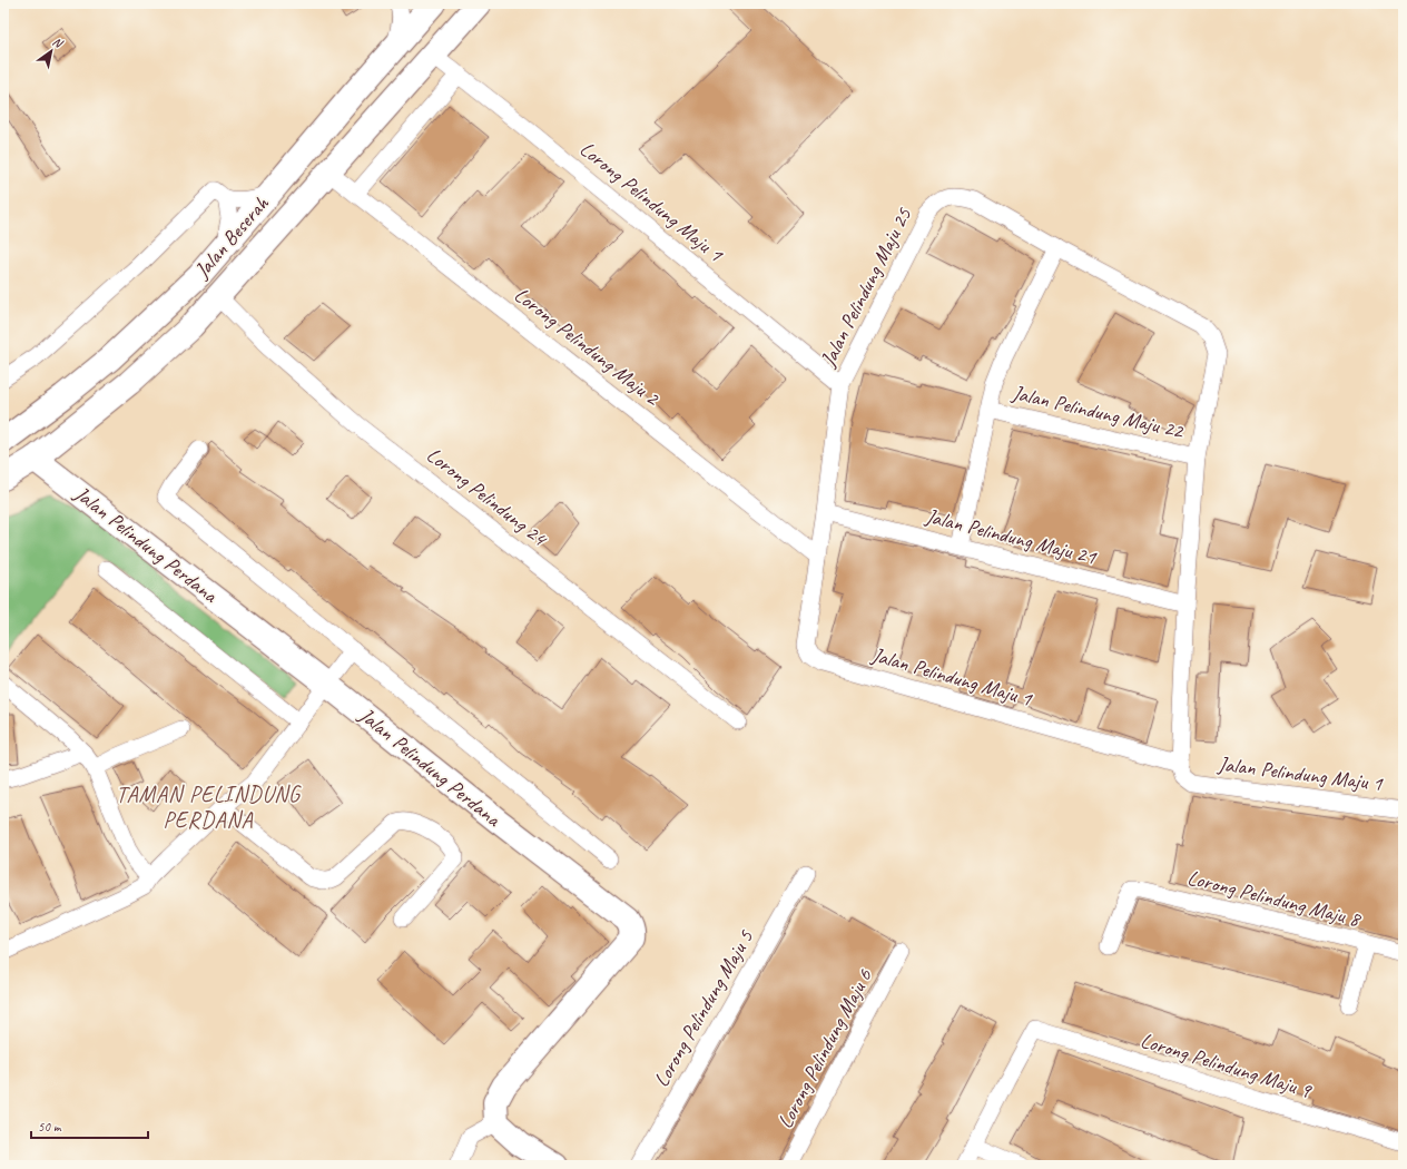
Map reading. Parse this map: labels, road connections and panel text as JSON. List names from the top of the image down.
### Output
{
  "streets": {
    "main road": ["Jalan Beserah", "Jalan Pelindung Perdana"],
    "street": [
      "Lorong Pelindung Maju 1",
      "Jalan Pelindung Maju 25",
      "Lorong Pelindung Maju 2",
      "Jalan Pelindung Maju 22",
      "Lorong Pelindung 24",
      "Jalan Pelindung Maju 21",
      "Jalan Pelindung Maju 1",
      "Lorong Pelindung Maju 8",
      "Lorong Pelindung Maju 5",
      "Lorong Pelindung Maju 6",
      "Lorong Pelindung Maju 9"
    ]
  },
  "crossings": [
    ["Lorong Pelindung Maju 1", "Jalan Beserah"],
    ["Lorong Pelindung Maju 1", "Jalan Pelindung Maju 25"],
    ["Jalan Beserah", "Lorong Pelindung Maju 2"],
    ["Jalan Beserah", "Lorong Pelindung 24"],
    ["Jalan Beserah", "Jalan Pelindung Perdana"],
    ["Jalan Pelindung Maju 25", "Lorong Pelindung Maju 2"],
    ["Jalan Pelindung Maju 25", "Jalan Pelindung Maju 22"],
    ["Jalan Pelindung Maju 25", "Jalan Pelindung Maju 21"],
    ["Jalan Pelindung Maju 25", "Jalan Pelindung Maju 1"],
    ["Lorong Pelindung Maju 2", "Jalan Pelindung Maju 1"]
  ],
  "districts": ["TAMAN PELINDUNG PERDANA"],
  "scale_bar": "50 m",
  "north": "top right"
}
